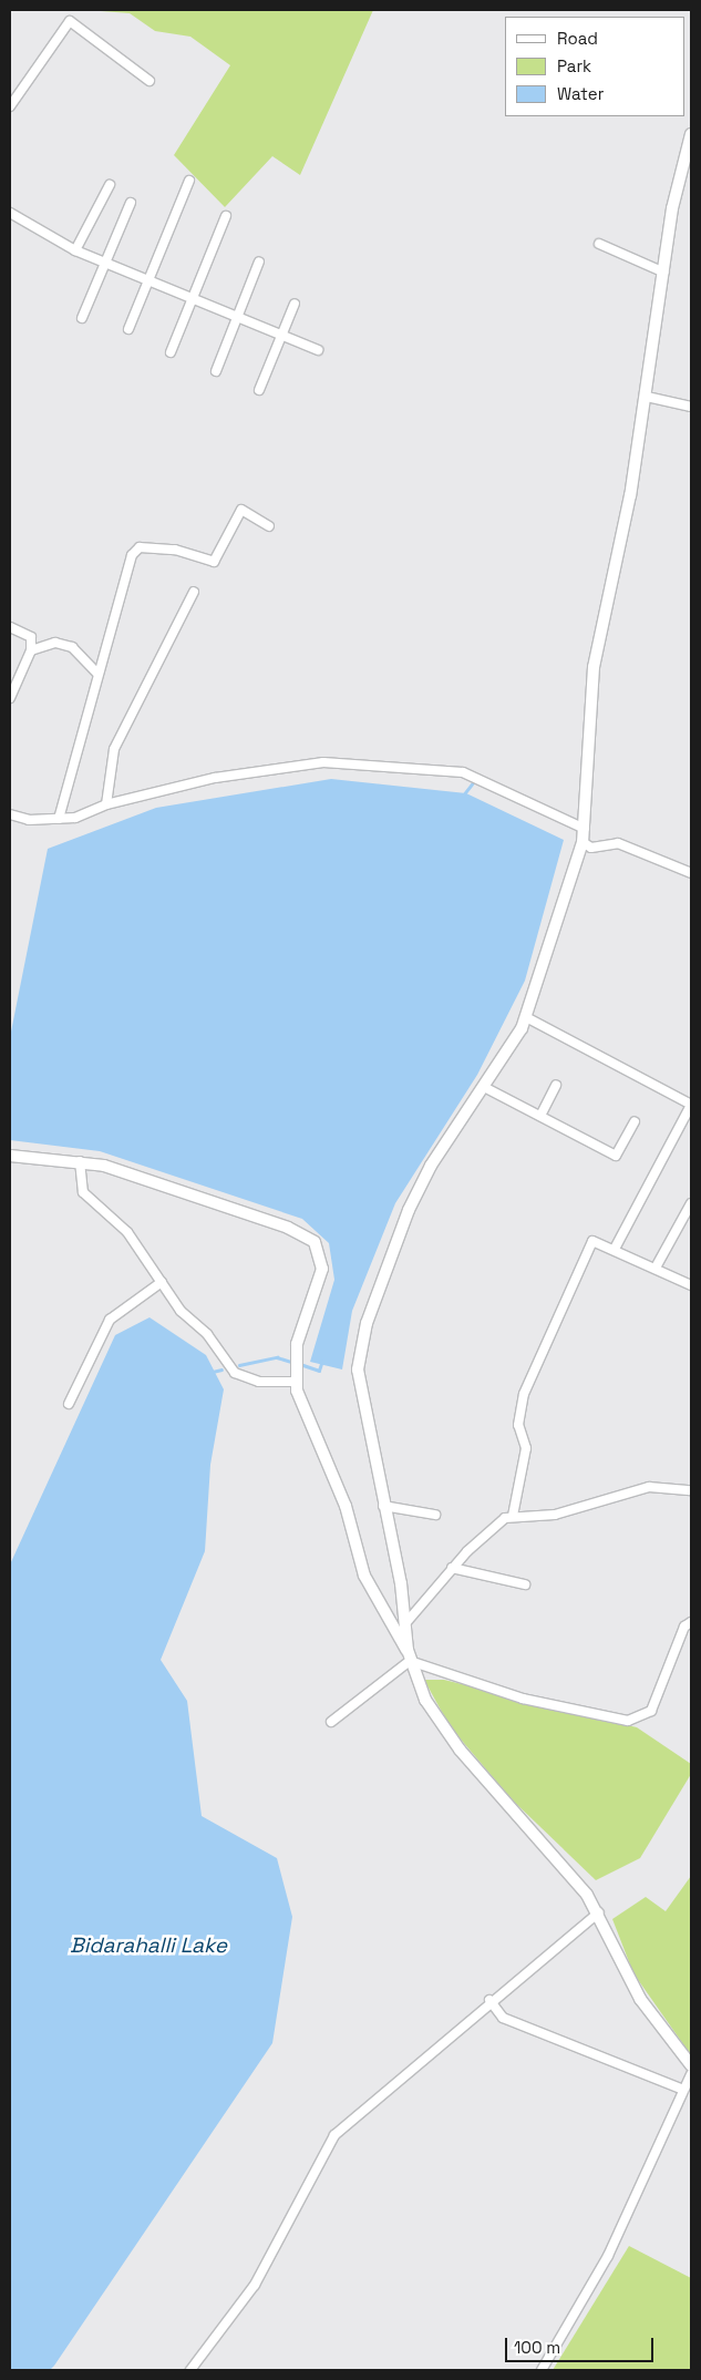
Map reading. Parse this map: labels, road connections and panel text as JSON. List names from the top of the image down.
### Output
{
  "water": ["Bidarahalli Lake"],
  "legend": ["Road", "Park", "Water"],
  "scale_bar": "100 m"
}
